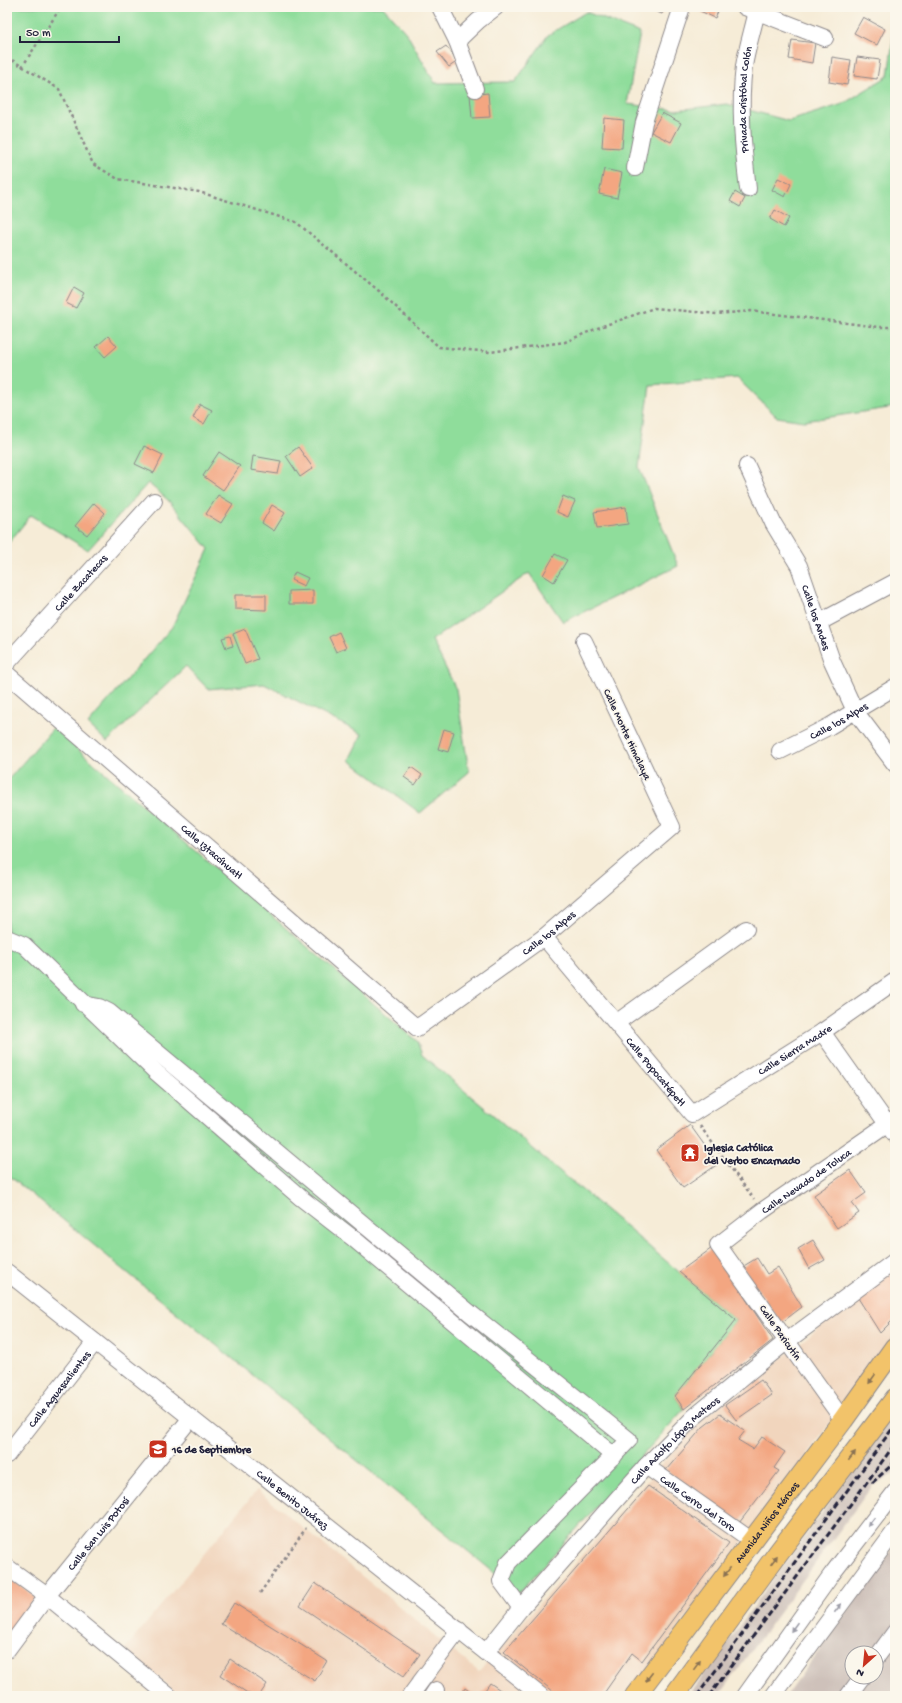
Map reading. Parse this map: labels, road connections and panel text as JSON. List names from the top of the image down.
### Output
{
  "streets": {
    "main road": ["Avenida Niños Héroes"],
    "street": [
      "Privada Cristóbal Colón",
      "Calle Zacatecas",
      "Calle los Andes",
      "Calle los Alpes",
      "Calle Monte Himalaya",
      "Calle Iztaccíhuatl",
      "Calle Sierra Madre",
      "Calle Popocatépetl",
      "Calle Nevado de Toluca",
      "Calle Paricutín",
      "Calle Aguascalientes",
      "Calle Adolfo López Mateos",
      "Calle Benito Juárez",
      "Calle Cerro del Toro",
      "Calle San Luis Potosí"
    ]
  },
  "crossings": [
    ["Calle los Andes", "Calle los Alpes"],
    ["Calle los Alpes", "Calle Monte Himalaya"],
    ["Calle los Alpes", "Calle Iztaccíhuatl"],
    ["Calle los Alpes", "Calle Popocatépetl"],
    ["Calle Sierra Madre", "Calle Popocatépetl"],
    ["Calle Popocatépetl", "Calle Nevado de Toluca"],
    ["Calle Nevado de Toluca", "Calle Paricutín"],
    ["Calle Paricutín", "Calle Adolfo López Mateos"],
    ["Calle Paricutín", "Avenida Niños Héroes"],
    ["Calle Aguascalientes", "Calle Benito Juárez"],
    ["Calle Adolfo López Mateos", "Calle Benito Juárez"],
    ["Calle Adolfo López Mateos", "Calle Cerro del Toro"],
    ["Calle Benito Juárez", "Calle San Luis Potosí"],
    ["Calle Cerro del Toro", "Avenida Niños Héroes"]
  ],
  "places": {
    "temple": ["Iglesia Católica del Verbo Encarnado"],
    "school or university": ["16 de Septiembre"]
  },
  "scale_bar": "50 m",
  "north": "bottom left"
}
